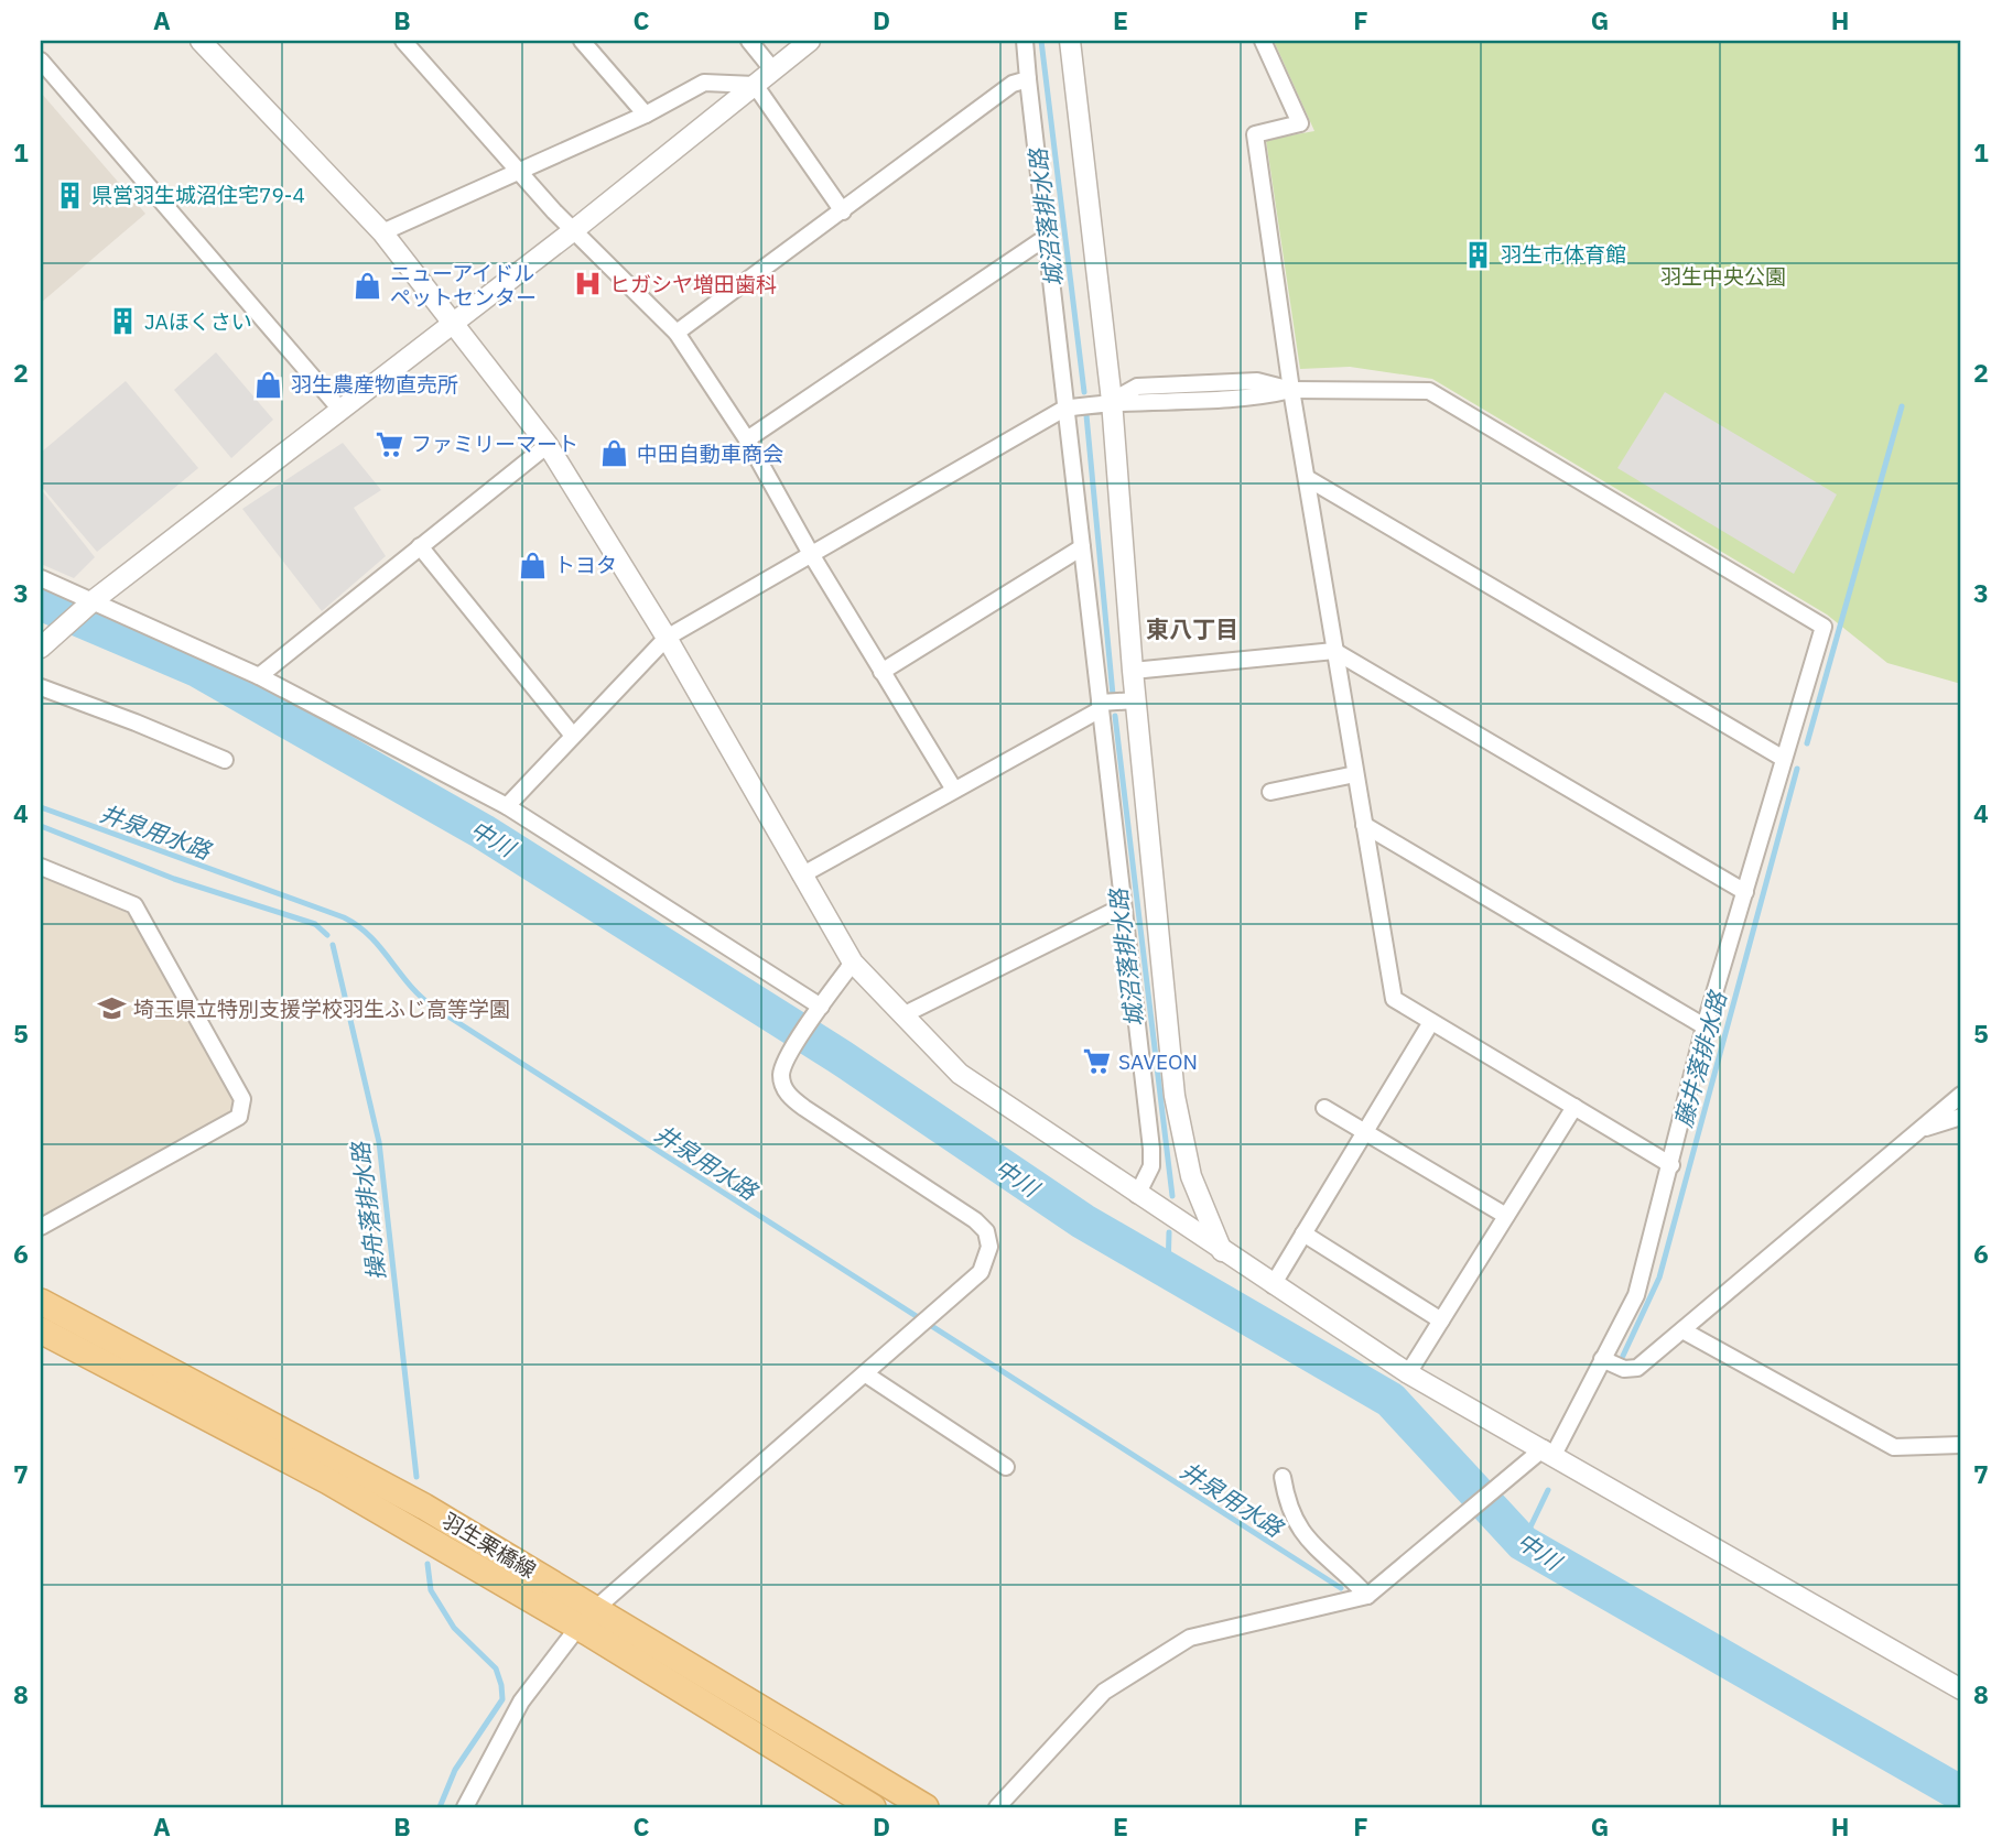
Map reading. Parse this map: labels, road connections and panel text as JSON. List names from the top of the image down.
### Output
{
  "streets": {
    "main road": ["羽生栗橋線"]
  },
  "districts": ["東八丁目"],
  "water": [
    "城沼落排水路",
    "井泉用水路",
    "中川",
    "藤井落排水路",
    "操舟落排水路"
  ],
  "parks": ["羽生中央公園"],
  "places": {
    "building": ["県営羽生城沼住宅79-4", "羽生市体育館", "JAほくさい"],
    "hospital": ["ヒガシヤ増田歯科"],
    "shop": [
      "ニューアイドル ペットセンター",
      "羽生農産物直売所",
      "中田自動車商会",
      "トヨタ"
    ],
    "supermarket": ["ファミリーマート", "SAVEON"],
    "school or university": ["埼玉県立特別支援学校羽生ふじ高等学園"]
  },
  "grid": {
    "columns": [
      "A",
      "B",
      "C",
      "D",
      "E",
      "F",
      "G",
      "H"
    ],
    "rows": [
      "1",
      "2",
      "3",
      "4",
      "5",
      "6",
      "7",
      "8"
    ]
  }
}
